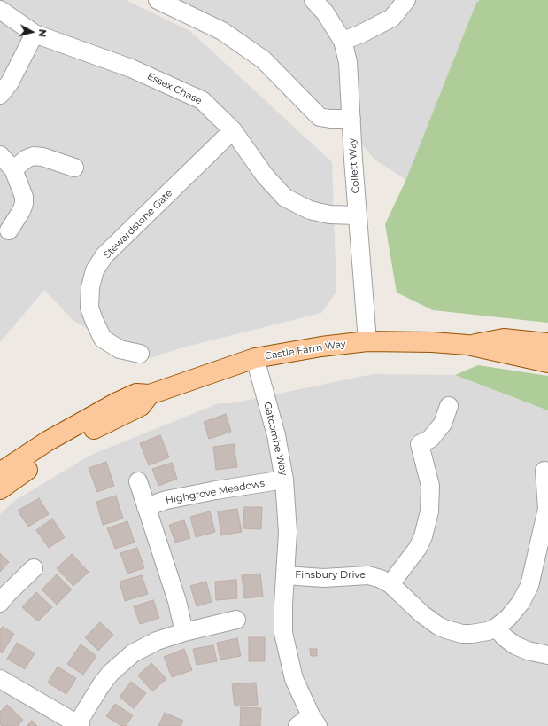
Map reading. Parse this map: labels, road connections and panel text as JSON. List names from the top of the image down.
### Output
{
  "streets": {
    "main road": ["Castle Farm Way"],
    "street": [
      "Essex Chase",
      "Collett Way",
      "Stewardstone Gate",
      "Gatcombe Way",
      "Highgrove Meadows",
      "Finsbury Drive"
    ]
  },
  "crossings": [
    ["Essex Chase", "Collett Way"],
    ["Essex Chase", "Stewardstone Gate"],
    ["Collett Way", "Castle Farm Way"],
    ["Castle Farm Way", "Gatcombe Way"],
    ["Gatcombe Way", "Highgrove Meadows"],
    ["Gatcombe Way", "Finsbury Drive"]
  ],
  "north": "right"
}
